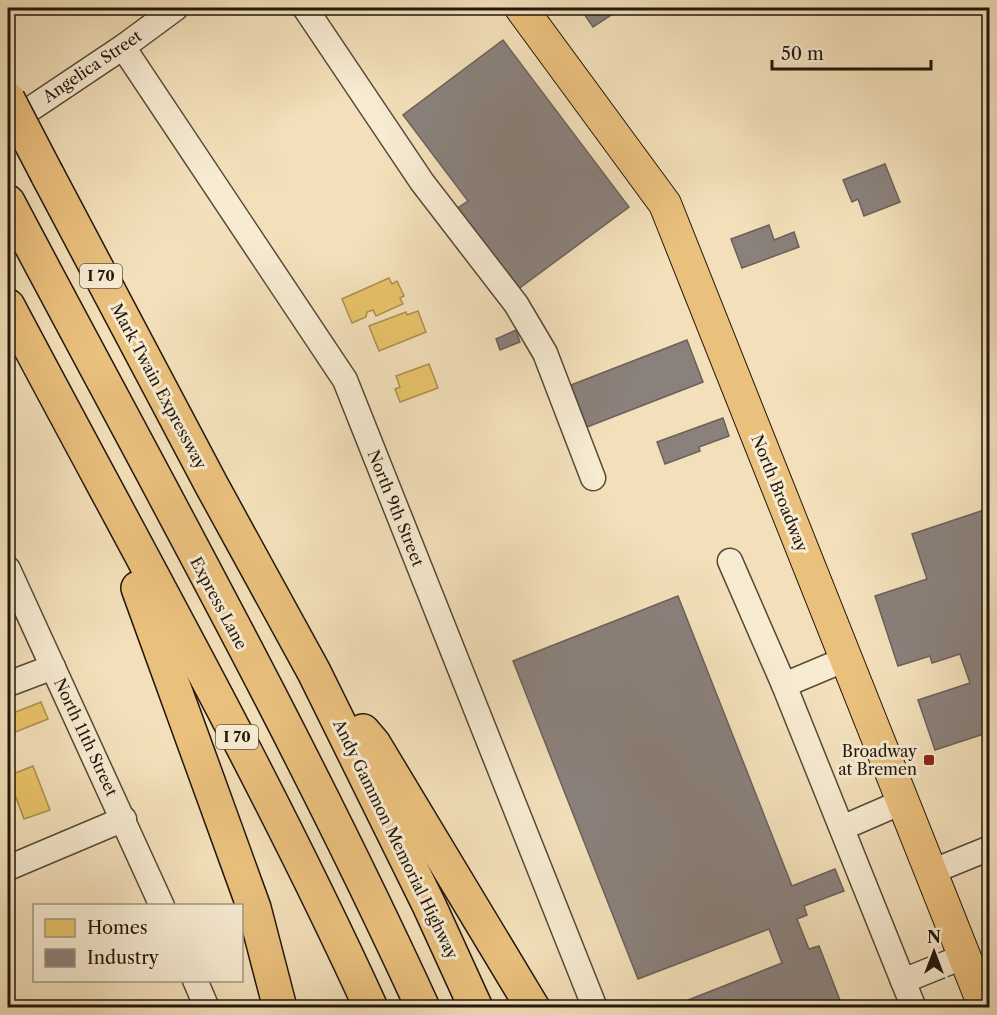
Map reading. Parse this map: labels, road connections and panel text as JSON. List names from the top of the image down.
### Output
{
  "streets": {
    "highway": [
      "I 70",
      "Mark Twain Expressway",
      "Express Lane",
      "Andy Gammon Memorial Highway"
    ],
    "main road": ["North Broadway"],
    "street": ["Angelica Street", "North 9th Street", "North 11th Street"]
  },
  "crossings": [
    ["Angelica Street", "North 9th Street"],
    ["Mark Twain Expressway", "Andy Gammon Memorial Highway"]
  ],
  "places": {
    "transit": ["Broadway at Bremen"]
  },
  "legend": ["Homes", "Industry"],
  "scale_bar": "50 m",
  "north": "top"
}
